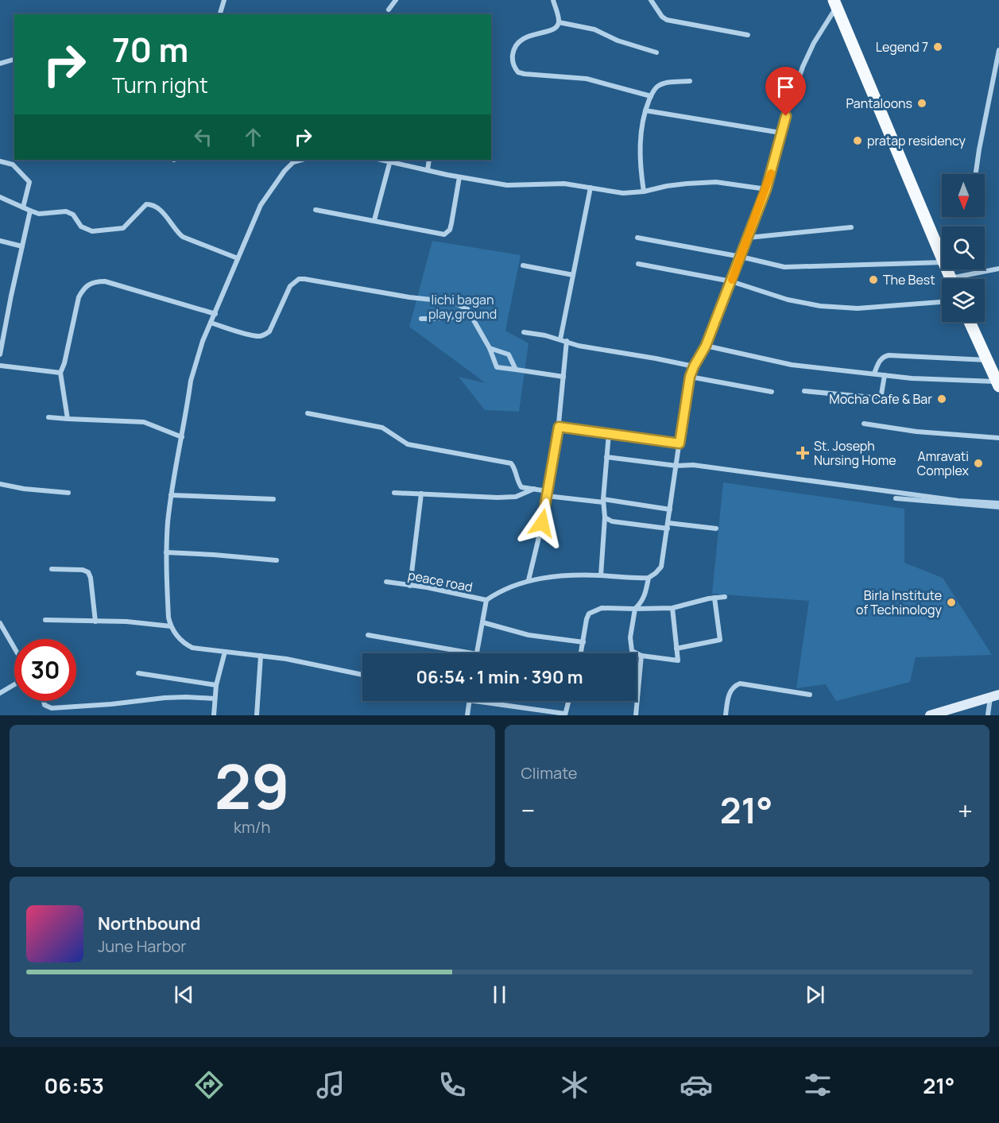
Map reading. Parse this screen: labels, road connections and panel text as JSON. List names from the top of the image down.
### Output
{
  "streets": {
    "street": ["peace road"]
  },
  "parks": ["lichi bagan play ground"],
  "places": {
    "other": [
      "Legend 7",
      "Pantaloons",
      "pratap residency",
      "The Best",
      "Mocha Cafe & Bar",
      "Amravati Complex",
      "Birla Institute of Techinology"
    ],
    "health": ["St. Joseph Nursing Home"]
  },
  "north": "bottom",
  "page": {
    "turn": ["70 m", "Turn right"],
    "limit": "30",
    "trip": "06:54 · 1 min · 390 m",
    "tile": [
      ["29", "km/h"],
      "Climate"
    ],
    "heat": ["−", "21°", "+"],
    "song": ["Northbound", "June Harbor"],
    "tabs": ["06:53", "21°"]
  }
}
